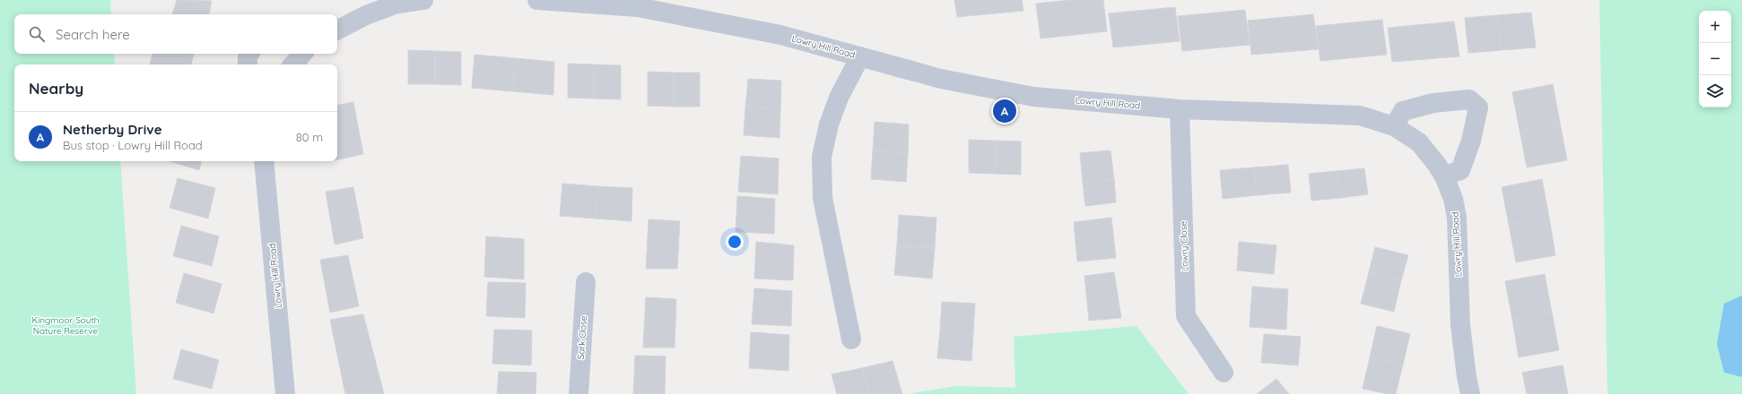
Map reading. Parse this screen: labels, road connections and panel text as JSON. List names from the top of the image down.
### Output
{
  "streets": {
    "street": ["Lowry Hill Road", "Lowry Close", "Sark Close"]
  },
  "crossings": [
    ["Lowry Hill Road", "Lowry Close"]
  ],
  "parks": ["Kingmoor South Nature Reserve"],
  "page": {
    "map_buttons": ["+", "−"],
    "search": "Search here",
    "heading": "Nearby",
    "pins": "A",
    "list": [
      {
        "mark": "A",
        "name": "Netherby Drive",
        "note": "Bus stop · Lowry Hill Road",
        "value": "80 m"
      }
    ]
  }
}
